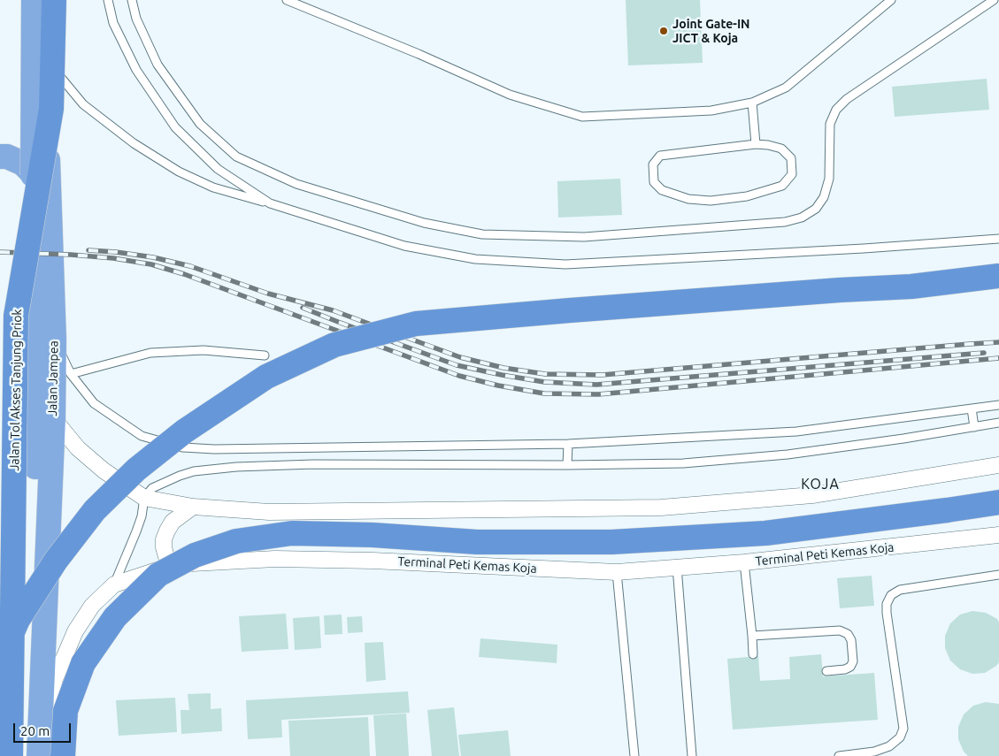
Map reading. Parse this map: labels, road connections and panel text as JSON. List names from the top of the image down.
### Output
{
  "streets": {
    "highway": ["Jalan Jampea", "Jalan Tol Akses Tanjung Priok"],
    "street": ["Terminal Peti Kemas Koja"]
  },
  "crossings": [
    ["Jalan Jampea", "Terminal Peti Kemas Koja"]
  ],
  "districts": ["KOJA"],
  "places": ["Joint Gate-IN JICT & Koja"],
  "scale_bar": "20 m"
}
